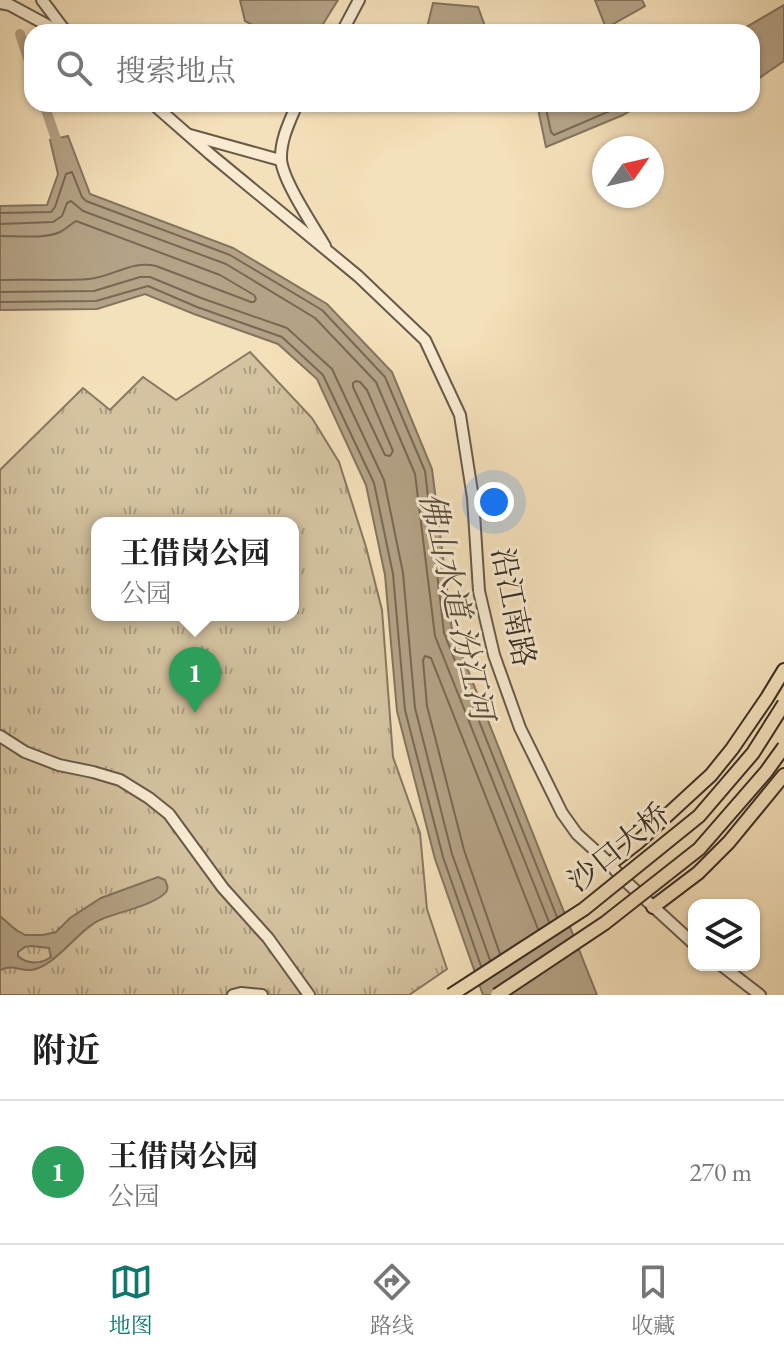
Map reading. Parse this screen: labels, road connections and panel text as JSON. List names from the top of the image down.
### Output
{
  "streets": {
    "main road": ["沙口大桥"],
    "street": ["沿江南路"]
  },
  "water": ["佛山水道-汾江河"],
  "north": "top right",
  "page": {
    "search": "搜索地点",
    "popup": ["王借岗公园", "公园"],
    "pins": "1",
    "heading": "附近",
    "list": [
      {
        "mark": "1",
        "name": "王借岗公园",
        "note": "公园",
        "value": "270 m"
      }
    ],
    "nav": ["地图", "路线", "收藏"]
  }
}
